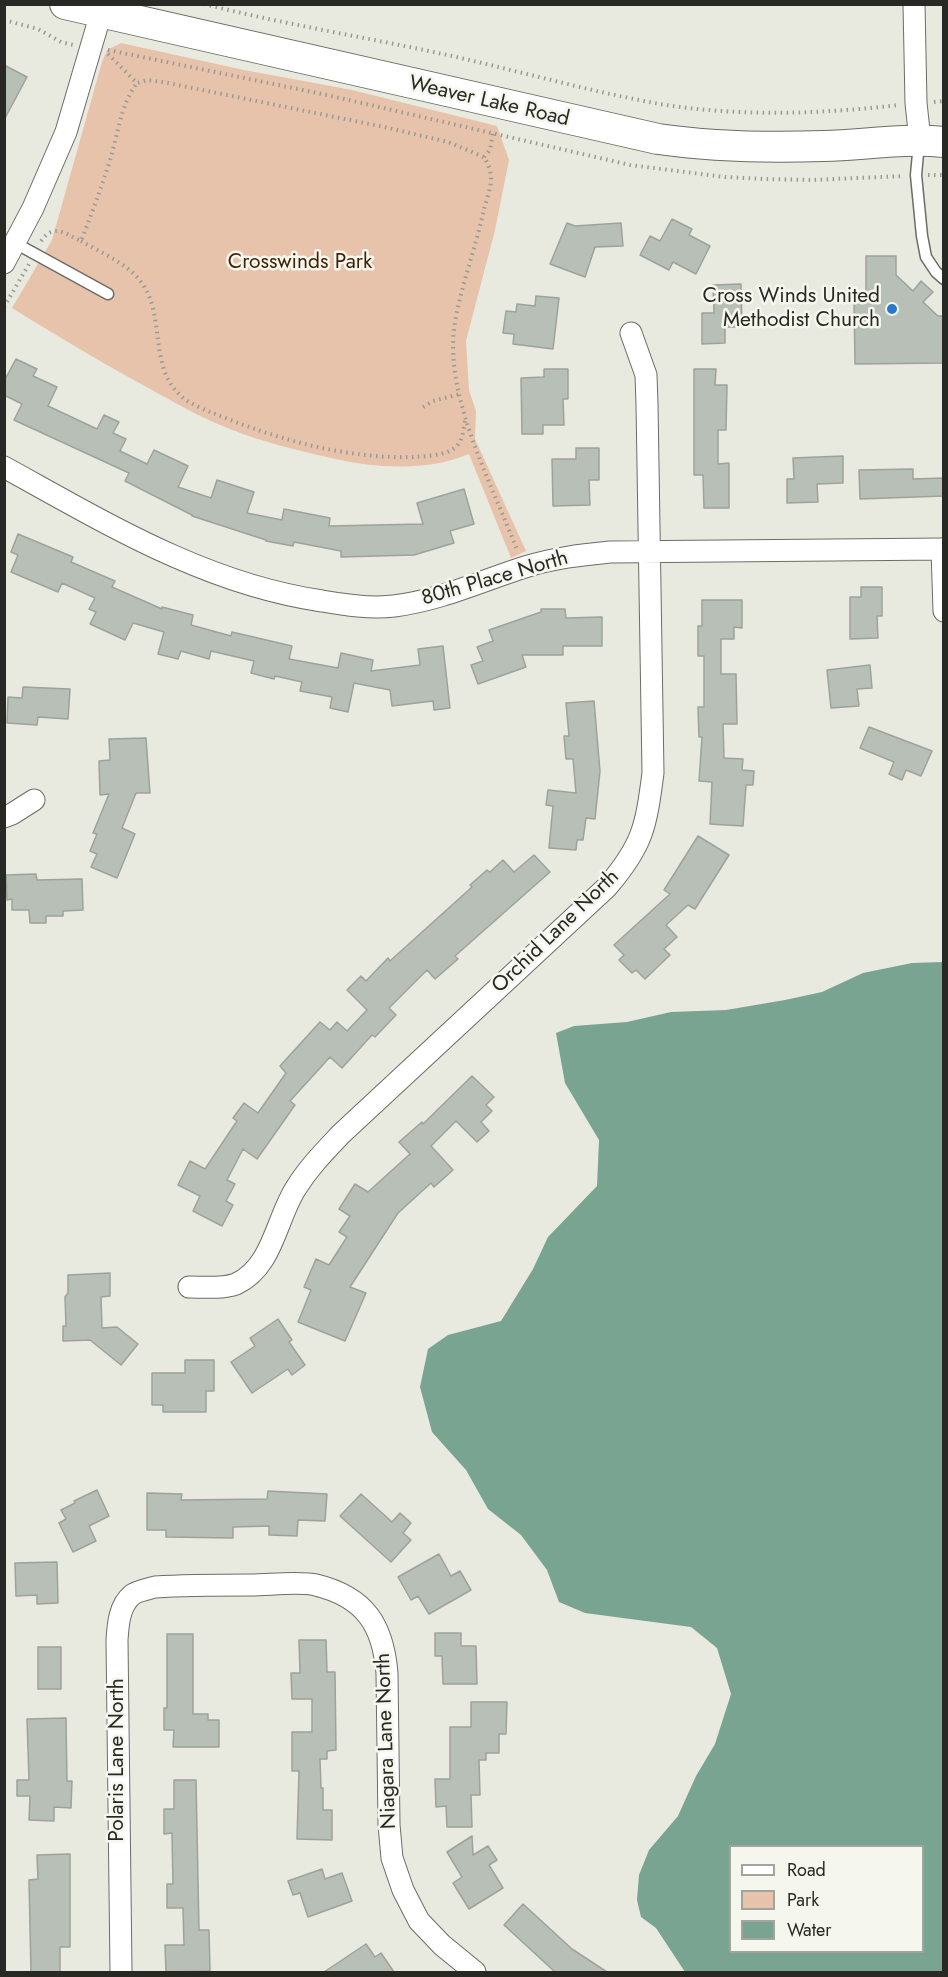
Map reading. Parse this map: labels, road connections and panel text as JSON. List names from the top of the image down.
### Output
{
  "streets": {
    "main road": ["Weaver Lake Road"],
    "street": [
      "80th Place North",
      "Orchid Lane North",
      "Niagara Lane North",
      "Polaris Lane North"
    ]
  },
  "crossings": [
    ["80th Place North", "Orchid Lane North"],
    ["Niagara Lane North", "Polaris Lane North"]
  ],
  "parks": ["Crosswinds Park"],
  "places": ["Cross Winds United Methodist Church"],
  "legend": ["Road", "Park", "Water"]
}
